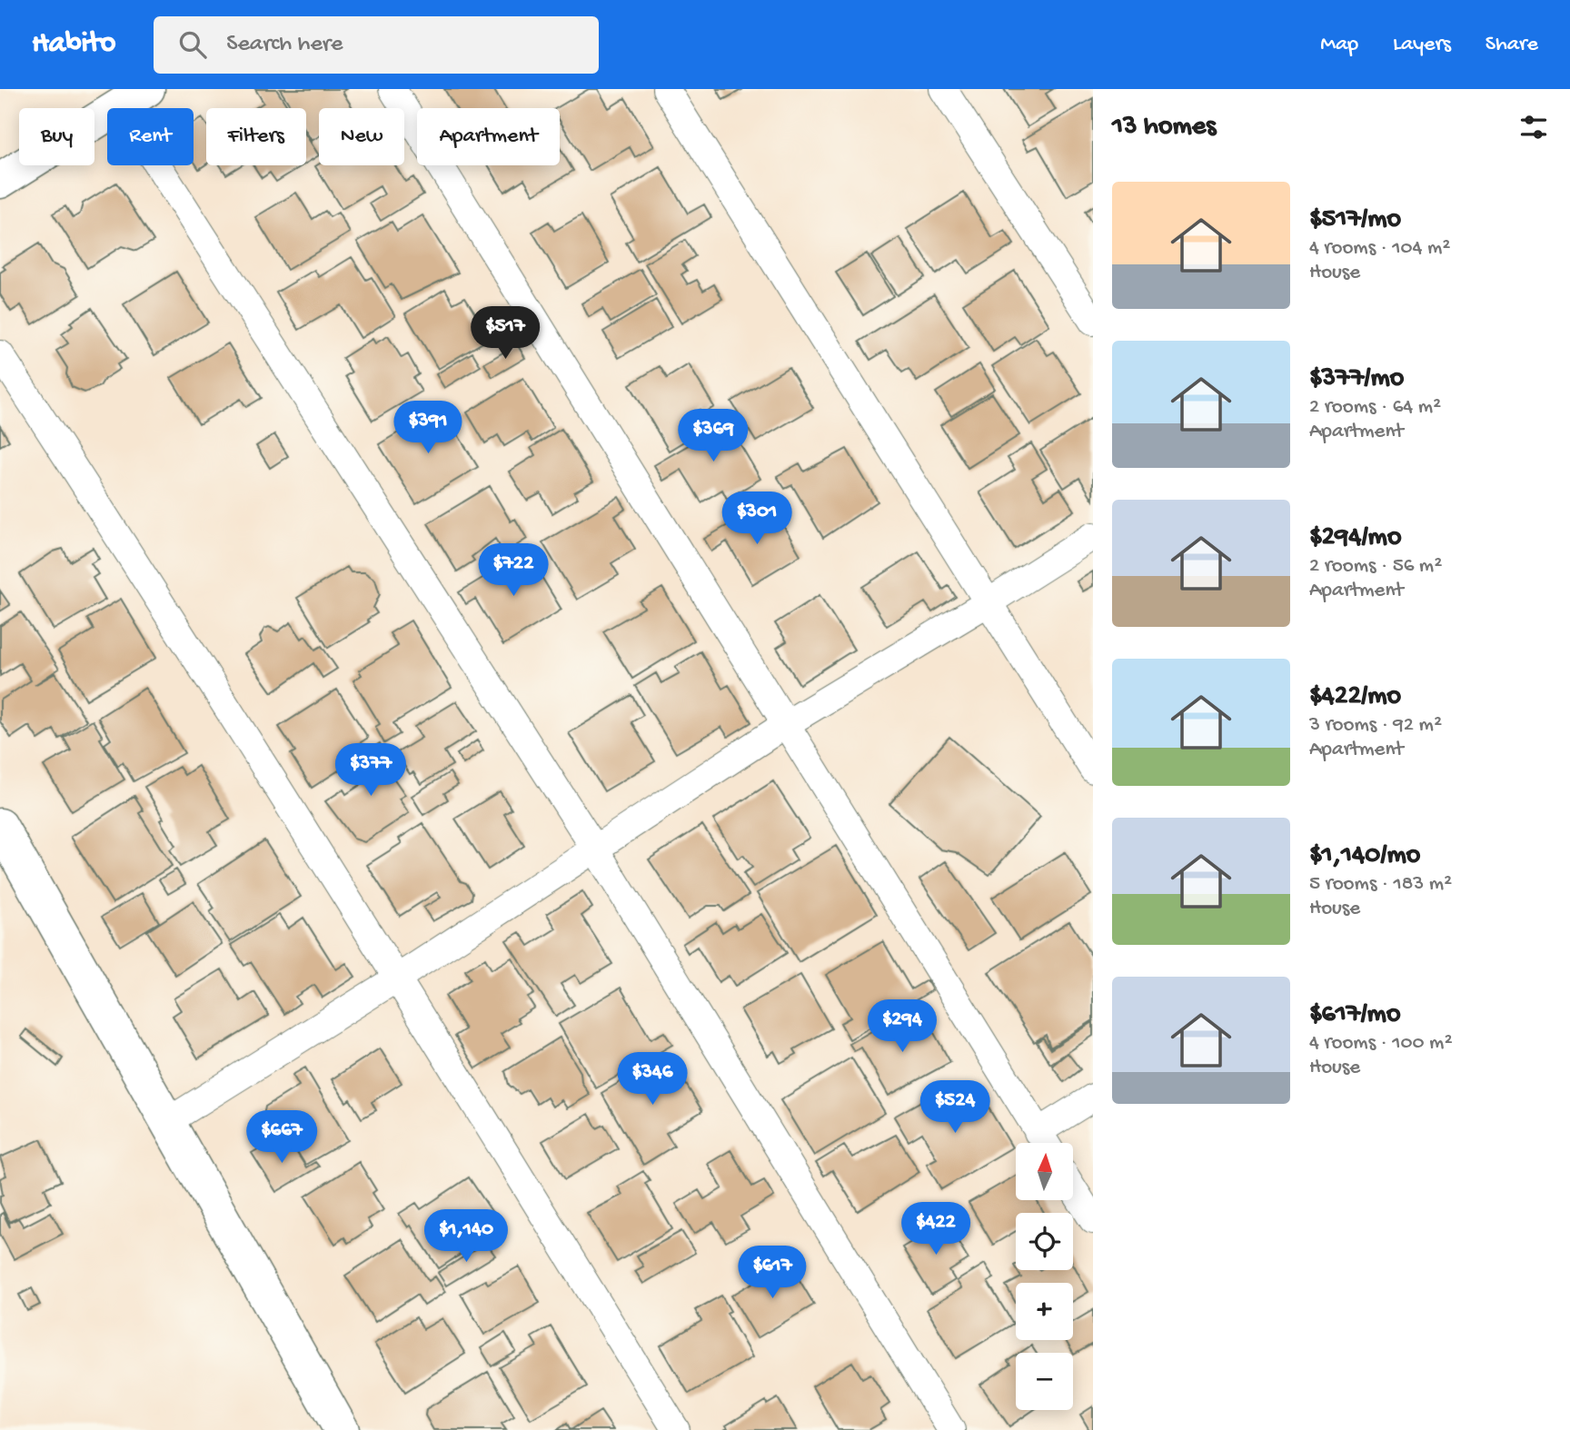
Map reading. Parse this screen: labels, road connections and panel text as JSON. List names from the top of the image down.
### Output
{
  "north": "top",
  "page": {
    "header": "Habito",
    "search": "Search here",
    "nav": ["Map", "Layers", "Share"],
    "heading": "13 homes",
    "chip": [
      "Buy",
      "Rent",
      "Filters",
      "New",
      "Apartment"
    ],
    "list": [
      {
        "name": "$517/mo",
        "note": "4 rooms · 104 m² · House"
      },
      {
        "name": "$377/mo",
        "note": "2 rooms · 64 m² · Apartment"
      },
      {
        "name": "$294/mo",
        "note": "2 rooms · 56 m² · Apartment"
      },
      {
        "name": "$422/mo",
        "note": "3 rooms · 92 m² · Apartment"
      },
      {
        "name": "$1,140/mo",
        "note": "5 rooms · 183 m² · House"
      },
      {
        "name": "$617/mo",
        "note": "4 rooms · 100 m² · House"
      }
    ],
    "price": [
      "$517",
      "$391",
      "$369",
      "$301",
      "$722",
      "$377",
      "$294",
      "$346",
      "$524",
      "$667",
      "$422",
      "$1,140",
      "$617"
    ],
    "map_buttons": ["+", "−"]
  }
}
